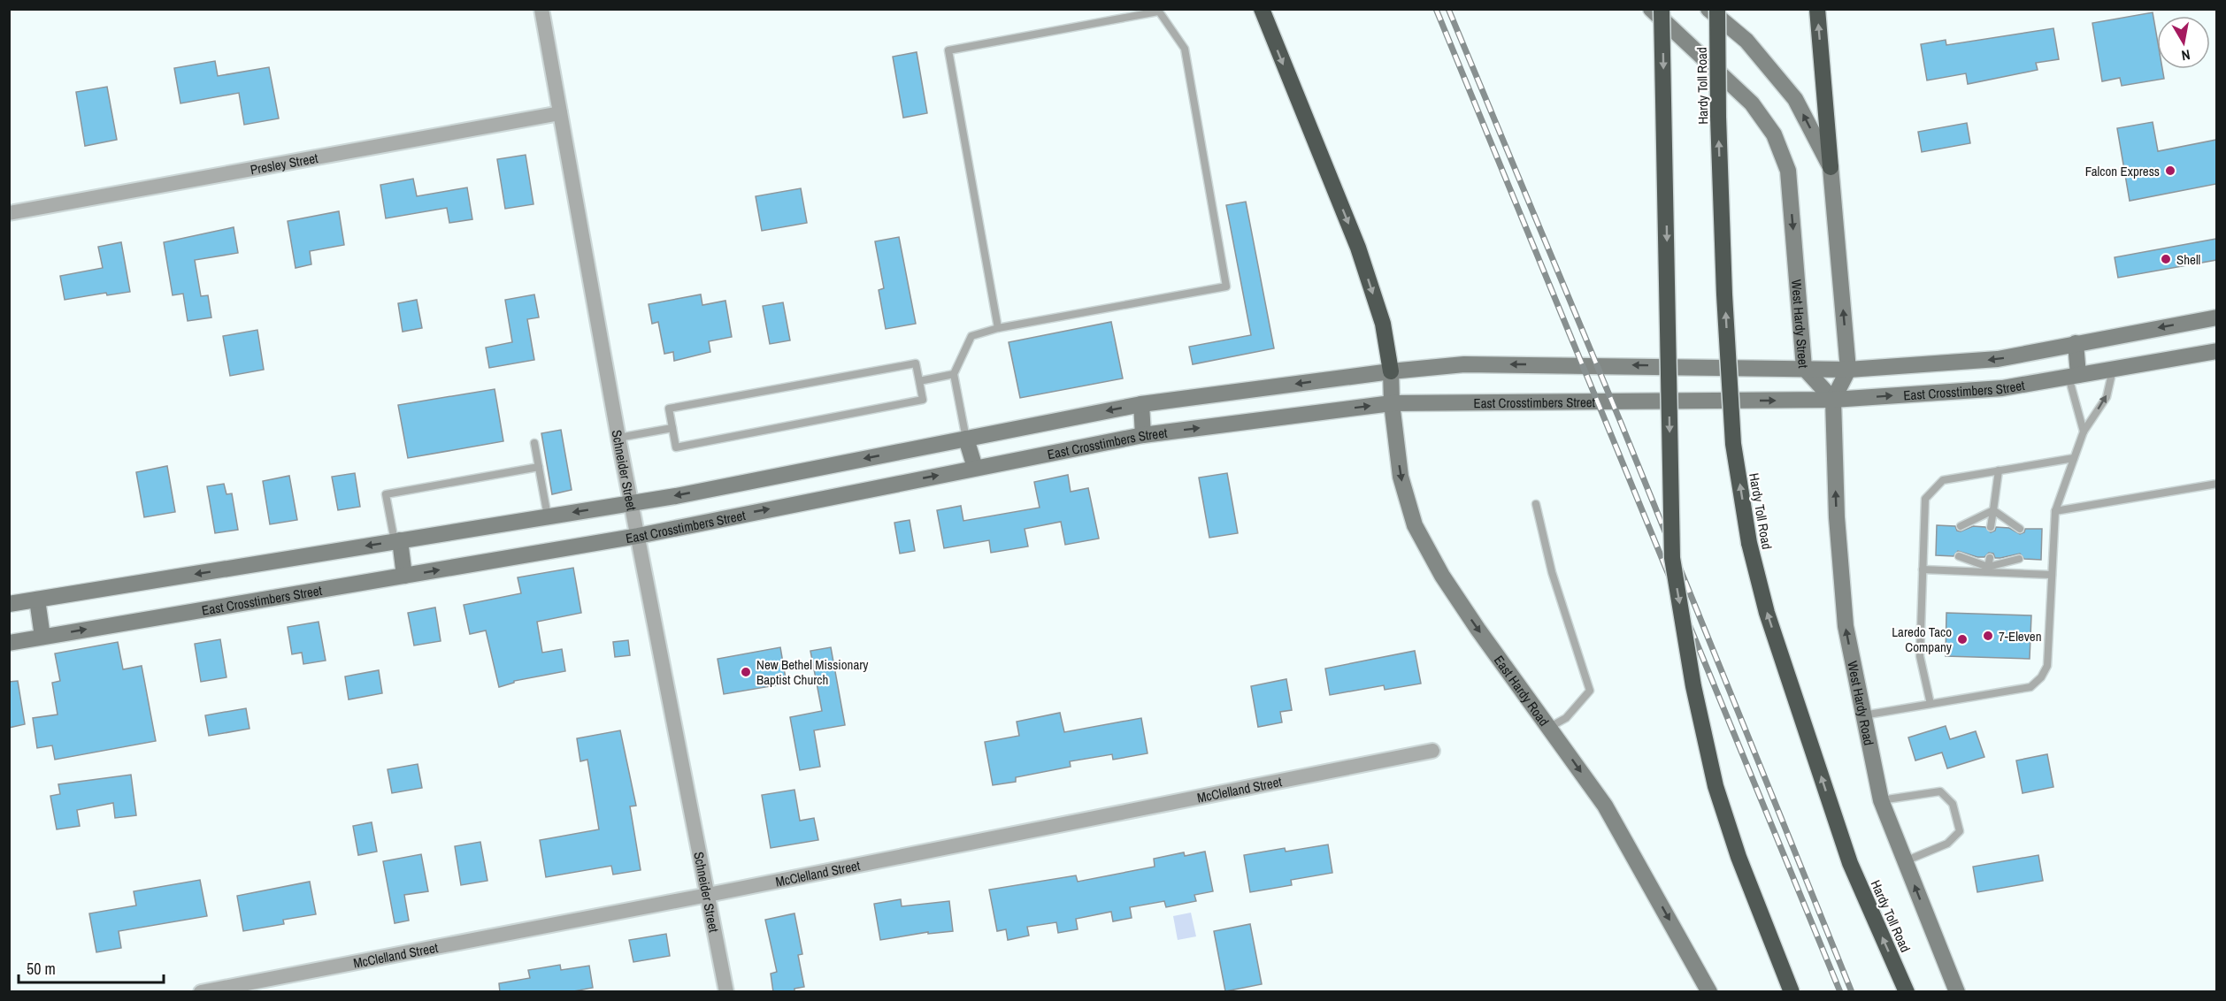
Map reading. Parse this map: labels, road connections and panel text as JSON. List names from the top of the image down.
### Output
{
  "streets": {
    "highway": ["Hardy Toll Road"],
    "main road": [
      "West Hardy Street",
      "East Crosstimbers Street",
      "East Hardy Road",
      "West Hardy Road"
    ],
    "street": ["Presley Street", "Schneider Street", "McClelland Street"]
  },
  "crossings": [
    ["Presley Street", "Schneider Street"],
    ["West Hardy Street", "East Crosstimbers Street"],
    ["West Hardy Street", "West Hardy Road"],
    ["East Crosstimbers Street", "Schneider Street"],
    ["East Crosstimbers Street", "East Hardy Road"],
    ["East Crosstimbers Street", "West Hardy Road"],
    ["Schneider Street", "McClelland Street"]
  ],
  "one_way": ["East Hardy Road", "West Hardy Road"],
  "places": [
    "Falcon Express",
    "Shell",
    "7-Eleven",
    "Laredo Taco Company",
    "New Bethel Missionary Baptist Church"
  ],
  "scale_bar": "50 m",
  "north": "bottom"
}
